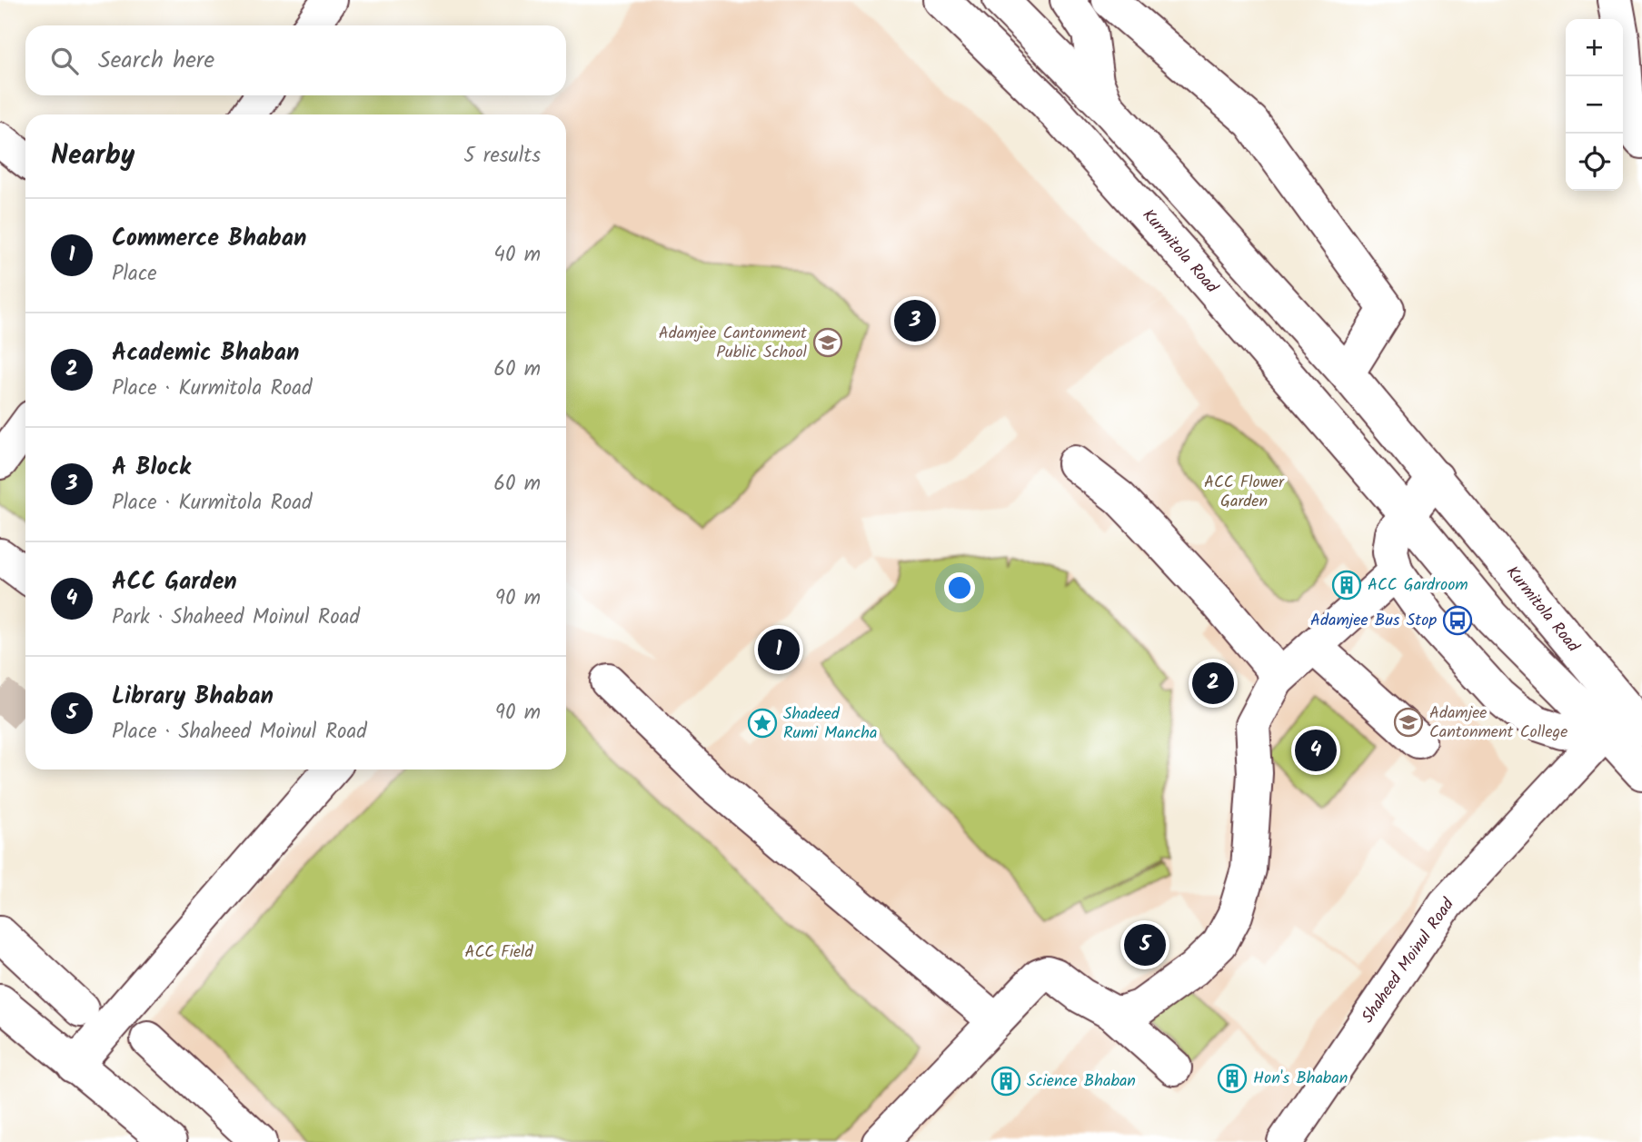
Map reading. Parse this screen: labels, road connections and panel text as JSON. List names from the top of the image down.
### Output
{
  "streets": {
    "main road": ["Kurmitola Road", "Shaheed Moinul Road"]
  },
  "crossings": [
    ["Kurmitola Road", "Shaheed Moinul Road"]
  ],
  "parks": ["ACC Flower Garden", "ACC Field"],
  "places": {
    "school or university": ["Adamjee Cantonment Public School", "Adamjee Cantonment College"],
    "building": ["ACC Gardroom", "Hon's Bhaban", "Science Bhaban"],
    "bus stop": ["Adamjee Bus Stop"],
    "place": ["Shadeed Rumi Mancha"]
  },
  "page": {
    "map_buttons": ["+", "−"],
    "search": "Search here",
    "heading": ["Nearby", "5 results"],
    "list": [
      {
        "mark": "1",
        "name": "Commerce Bhaban",
        "note": "Place",
        "value": "40 m"
      },
      {
        "mark": "2",
        "name": "Academic Bhaban",
        "note": "Place · Kurmitola Road",
        "value": "60 m"
      },
      {
        "mark": "3",
        "name": "A Block",
        "note": "Place · Kurmitola Road",
        "value": "60 m"
      },
      {
        "mark": "4",
        "name": "ACC Garden",
        "note": "Park · Shaheed Moinul Road",
        "value": "90 m"
      },
      {
        "mark": "5",
        "name": "Library Bhaban",
        "note": "Place · Shaheed Moinul Road",
        "value": "90 m"
      }
    ],
    "pins": [
      "3",
      "1",
      "2",
      "4",
      "5"
    ]
  }
}
